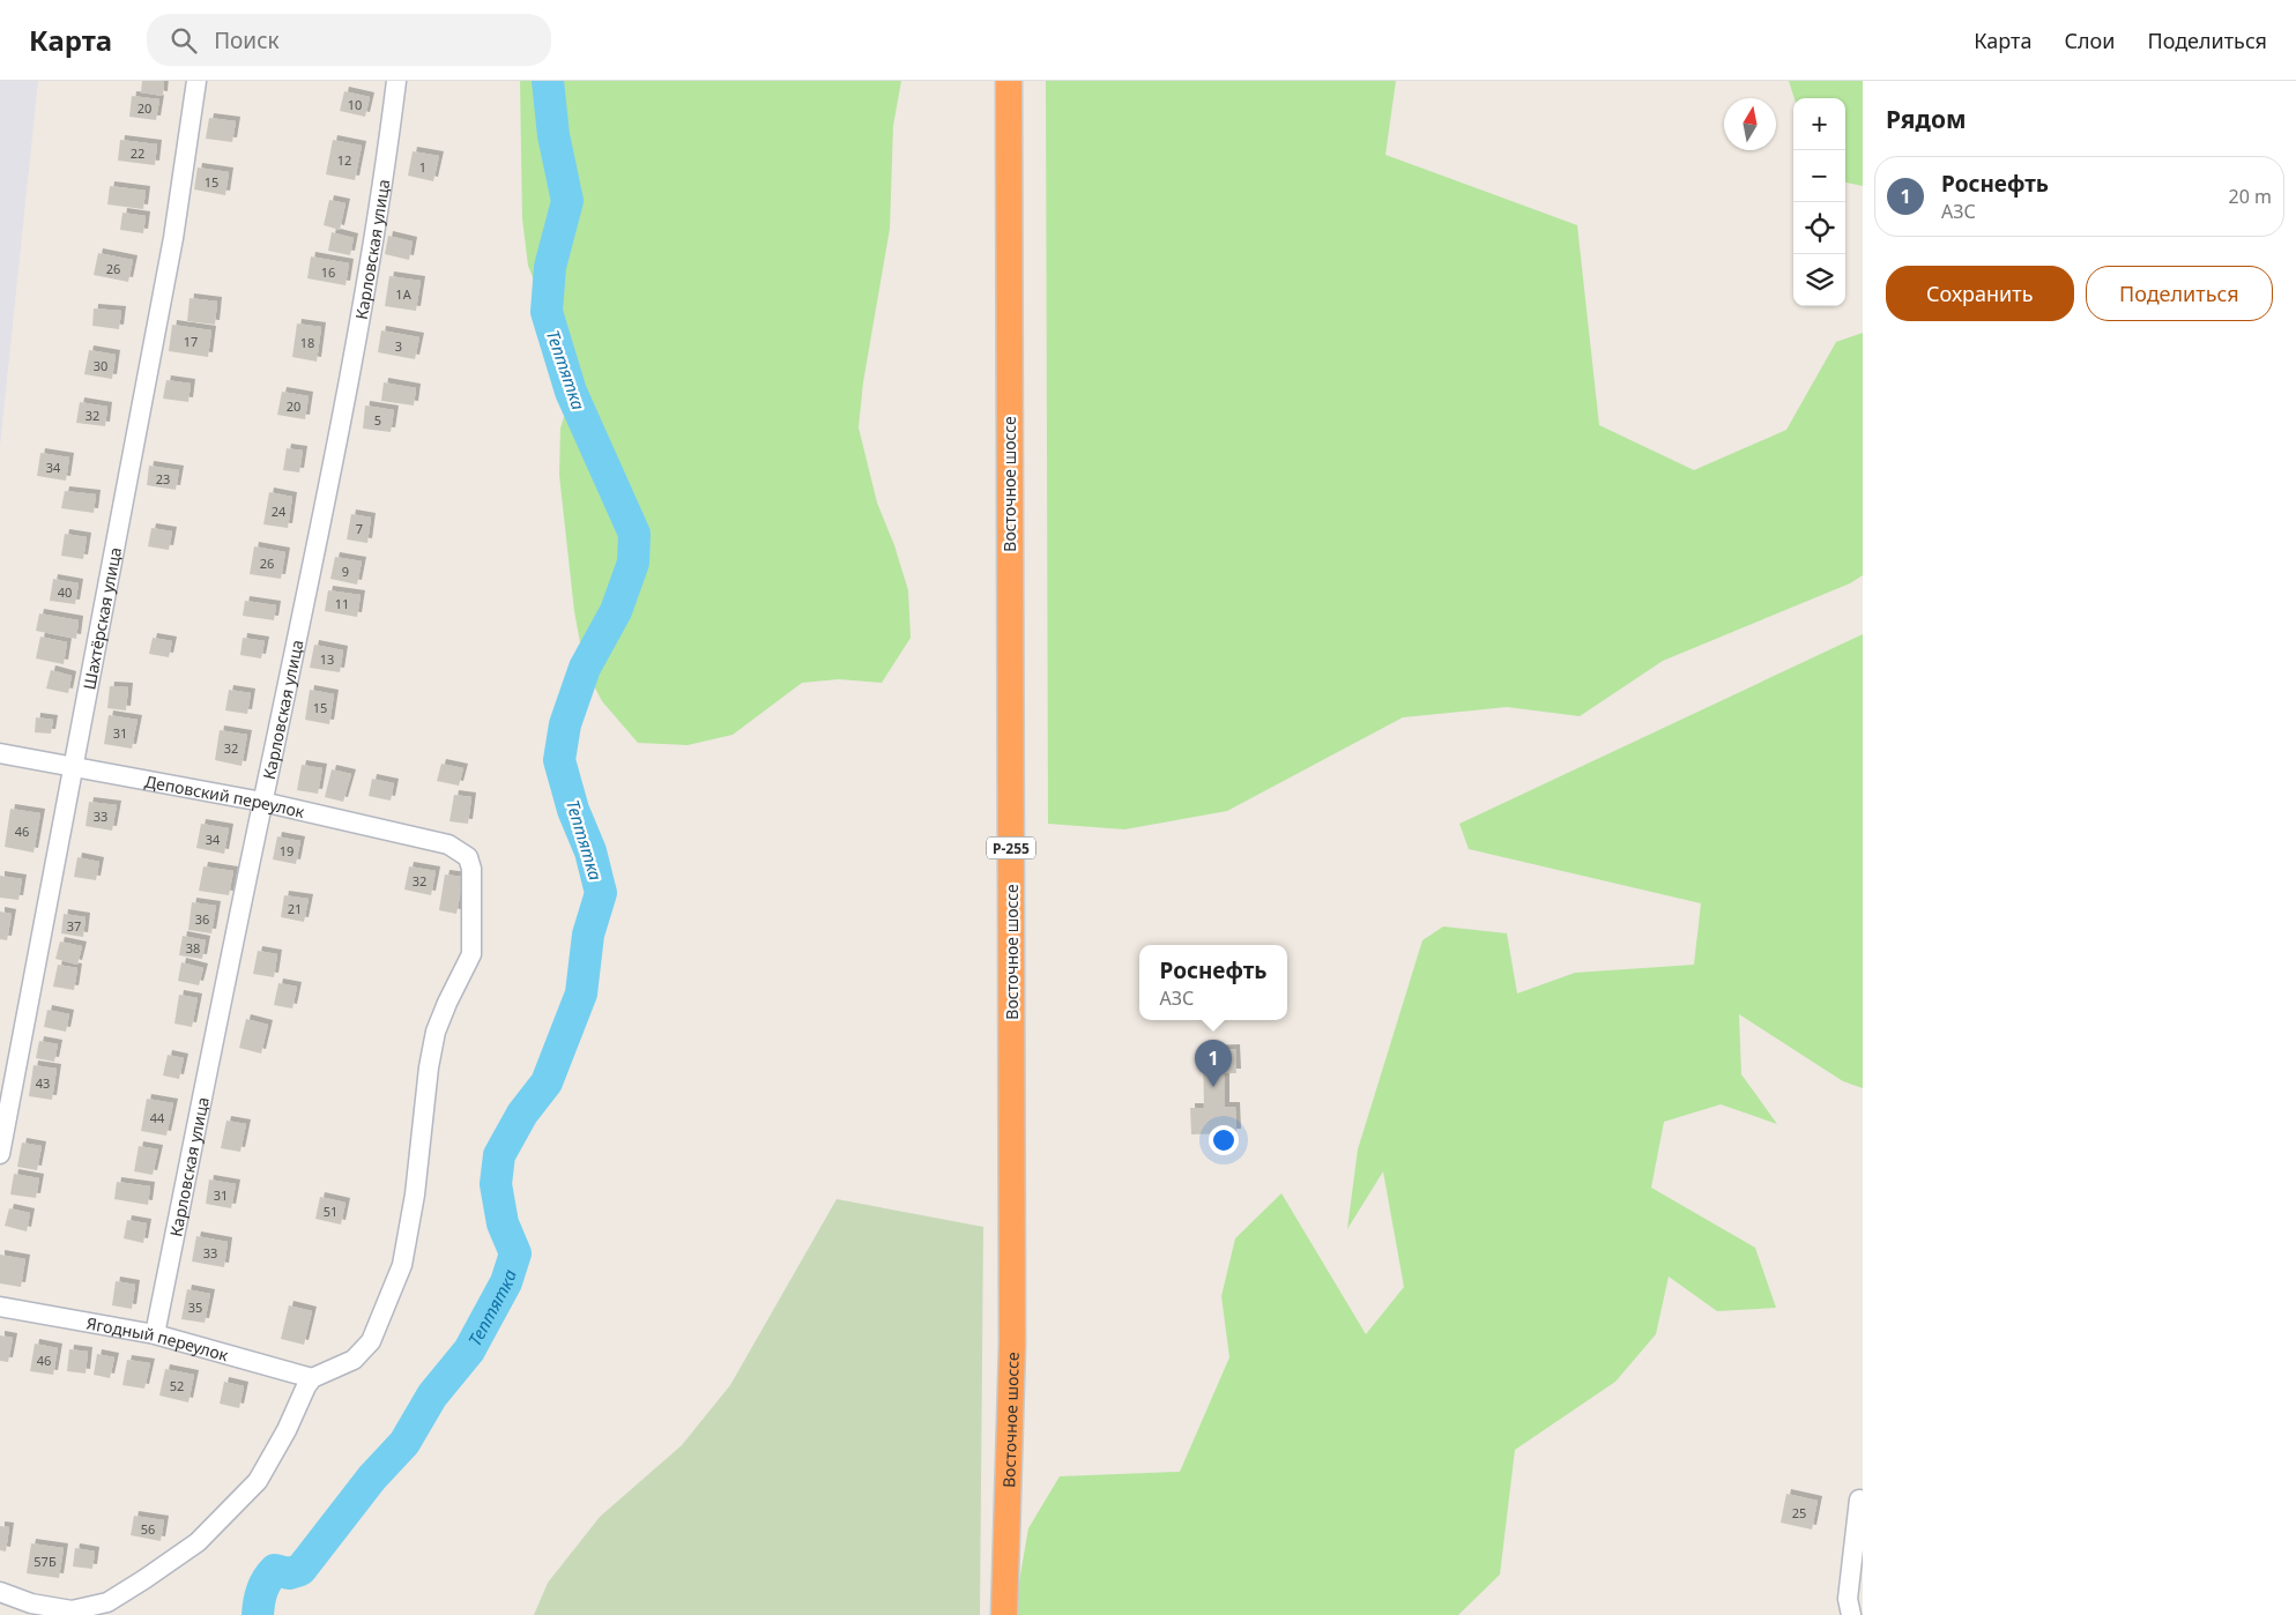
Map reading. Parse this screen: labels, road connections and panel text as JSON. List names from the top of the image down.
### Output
{
  "streets": {
    "highway": ["Восточное шоссе", "Р-255"],
    "street": [
      "Карловская улица",
      "Шахтёрская улица",
      "Деповский переулок",
      "Ягодный переулок"
    ]
  },
  "crossings": [
    ["Карловская улица", "Деповский переулок"],
    ["Карловская улица", "Ягодный переулок"],
    ["Шахтёрская улица", "Деповский переулок"],
    ["Деповский переулок", "Ягодный переулок"]
  ],
  "water": ["Тептятка"],
  "house_numbers": [
    "10",
    "20",
    "22",
    "12",
    "1",
    "15",
    "26",
    "16",
    "1А",
    "17",
    "18",
    "3",
    "30",
    "20",
    "32",
    "5",
    "34",
    "23",
    "24",
    "7",
    "26",
    "9",
    "40",
    "11",
    "13",
    "15",
    "31",
    "32",
    "33",
    "46",
    "34",
    "19",
    "32",
    "21",
    "36",
    "37",
    "38",
    "43",
    "44",
    "31",
    "51",
    "33",
    "35",
    "46",
    "52",
    "25",
    "56",
    "57Б"
  ],
  "north": "top",
  "page": {
    "header": "Карта",
    "search": "Поиск",
    "nav": ["Карта", "Слои", "Поделиться"],
    "heading": "Рядом",
    "map_buttons": ["+", "−"],
    "list": [
      {
        "mark": "1",
        "name": "Роснефть",
        "note": "АЗС",
        "value": "20 m"
      }
    ],
    "buttons": ["Сохранить", "Поделиться"],
    "popup": ["Роснефть", "АЗС"],
    "pins": "1"
  }
}
